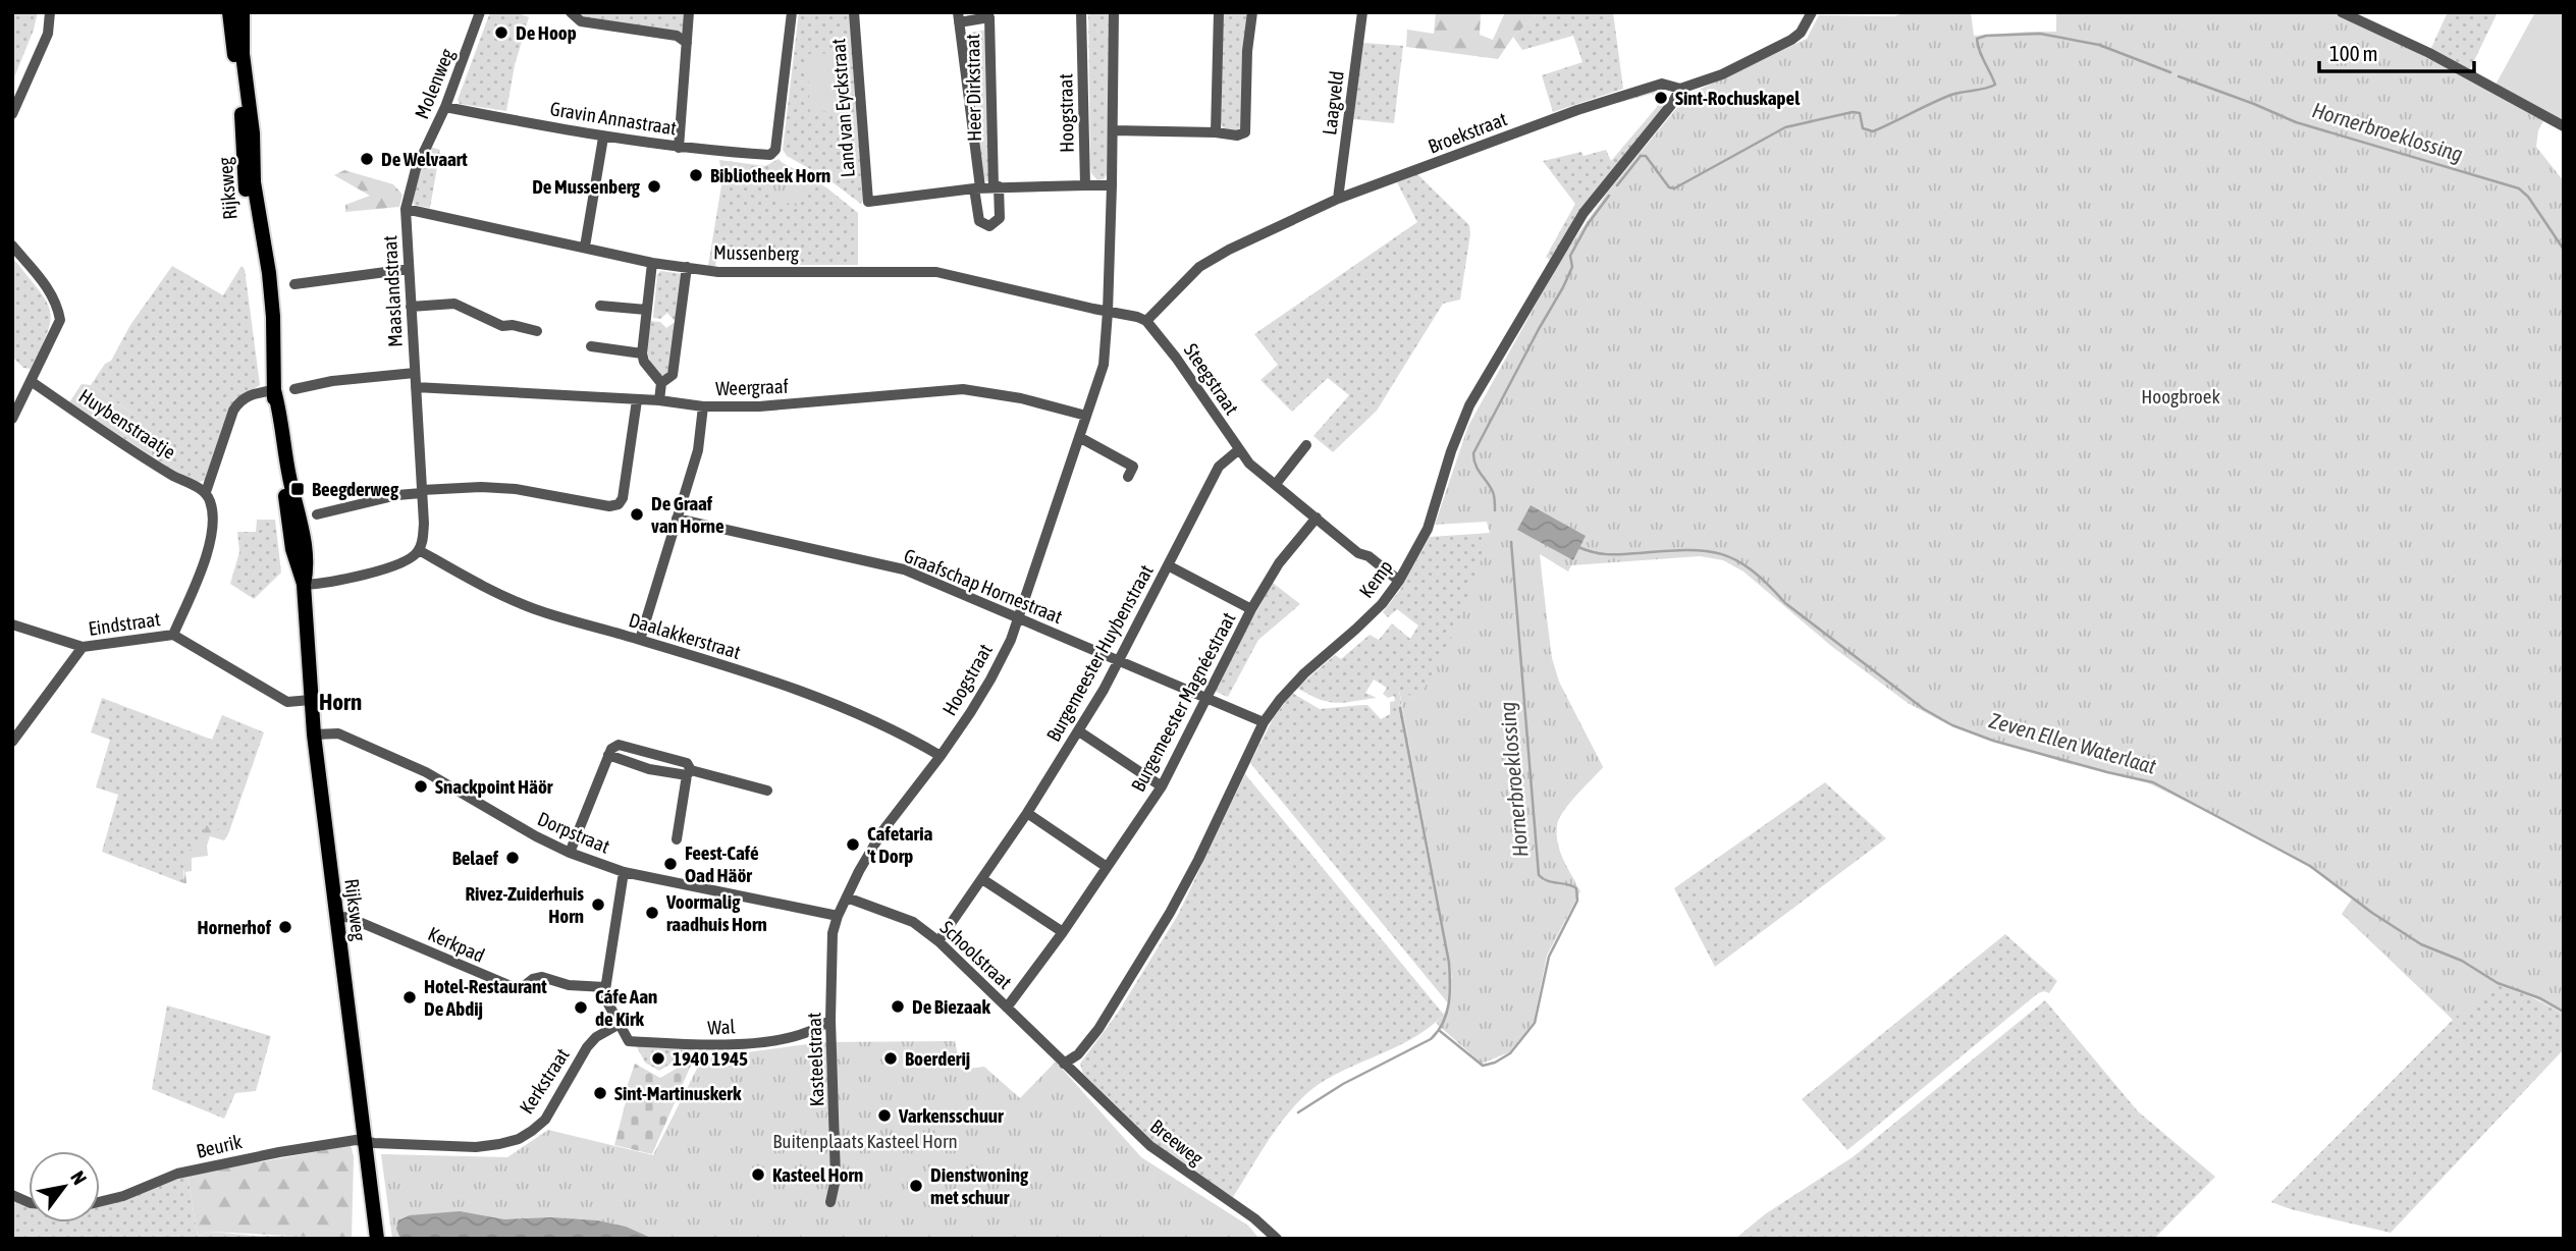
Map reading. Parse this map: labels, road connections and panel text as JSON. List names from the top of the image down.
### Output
{
  "streets": {
    "main road": ["Rijksweg"],
    "street": [
      "Molenweg",
      "Heer Dirkstraat",
      "Laagveld",
      "Land van Eyckstraat",
      "Hoogstraat",
      "Gravin Annastraat",
      "Broekstraat",
      "Mussenberg",
      "Maaslandstraat",
      "Steegstraat",
      "Weergraaf",
      "Huybenstraatje",
      "Kemp",
      "Graafschap Hornestraat",
      "Eindstraat",
      "Daalakkerstraat",
      "Burgemeester Huybenstraat",
      "Burgemeester Magnéestraat",
      "Dorpstraat",
      "Kerkpad",
      "Schoolstraat",
      "Wal",
      "Kasteelstraat",
      "Kerkstraat",
      "Breeweg",
      "Beurik"
    ]
  },
  "crossings": [
    ["Molenweg", "Gravin Annastraat"],
    ["Molenweg", "Mussenberg"],
    ["Molenweg", "Maaslandstraat"],
    ["Heer Dirkstraat", "Land van Eyckstraat"],
    ["Laagveld", "Broekstraat"],
    ["Hoogstraat", "Mussenberg"],
    ["Hoogstraat", "Weergraaf"],
    ["Hoogstraat", "Graafschap Hornestraat"],
    ["Hoogstraat", "Daalakkerstraat"],
    ["Hoogstraat", "Dorpstraat"],
    ["Hoogstraat", "Schoolstraat"],
    ["Hoogstraat", "Kasteelstraat"],
    ["Broekstraat", "Steegstraat"],
    ["Broekstraat", "Kemp"],
    ["Rijksweg", "Eindstraat"],
    ["Rijksweg", "Dorpstraat"],
    ["Rijksweg", "Kerkpad"],
    ["Rijksweg", "Kerkstraat"],
    ["Rijksweg", "Beurik"],
    ["Mussenberg", "Maaslandstraat"],
    ["Maaslandstraat", "Weergraaf"],
    ["Maaslandstraat", "Daalakkerstraat"],
    ["Steegstraat", "Kemp"],
    ["Steegstraat", "Burgemeester Huybenstraat"],
    ["Steegstraat", "Burgemeester Magnéestraat"],
    ["Kemp", "Graafschap Hornestraat"],
    ["Kemp", "Schoolstraat"],
    ["Kemp", "Breeweg"],
    ["Graafschap Hornestraat", "Burgemeester Huybenstraat"],
    ["Graafschap Hornestraat", "Burgemeester Magnéestraat"],
    ["Burgemeester Huybenstraat", "Schoolstraat"],
    ["Burgemeester Magnéestraat", "Schoolstraat"],
    ["Dorpstraat", "Kasteelstraat"],
    ["Schoolstraat", "Breeweg"],
    ["Wal", "Kasteelstraat"],
    ["Wal", "Kerkstraat"],
    ["Kerkstraat", "Beurik"]
  ],
  "districts": ["Horn"],
  "water": ["Hornerbroeklossing", "Zeven Ellen Waterlaat"],
  "parks": ["Hoogbroek", "Buitenplaats Kasteel Horn"],
  "places": {
    "other": [
      "De Hoop",
      "Sint-Rochuskapel",
      "De Welvaart",
      "Bibliotheek Horn",
      "De Mussenberg",
      "De Graaf van Horne",
      "Snackpoint Häör",
      "Cafetaria 't Dorp",
      "Belaef",
      "Feest-Café Oad Häör",
      "Rivez-Zuiderhuis Horn",
      "Voormalig raadhuis Horn",
      "Hornerhof",
      "Hotel-Restaurant De Abdij",
      "De Biezaak",
      "Cáfe Aan de Kirk",
      "1940 1945",
      "Boerderij",
      "Sint-Martinuskerk",
      "Varkensschuur",
      "Kasteel Horn",
      "Dienstwoning met schuur"
    ],
    "transit": ["Beegderweg"]
  },
  "scale_bar": "100 m",
  "north": "top right"
}
